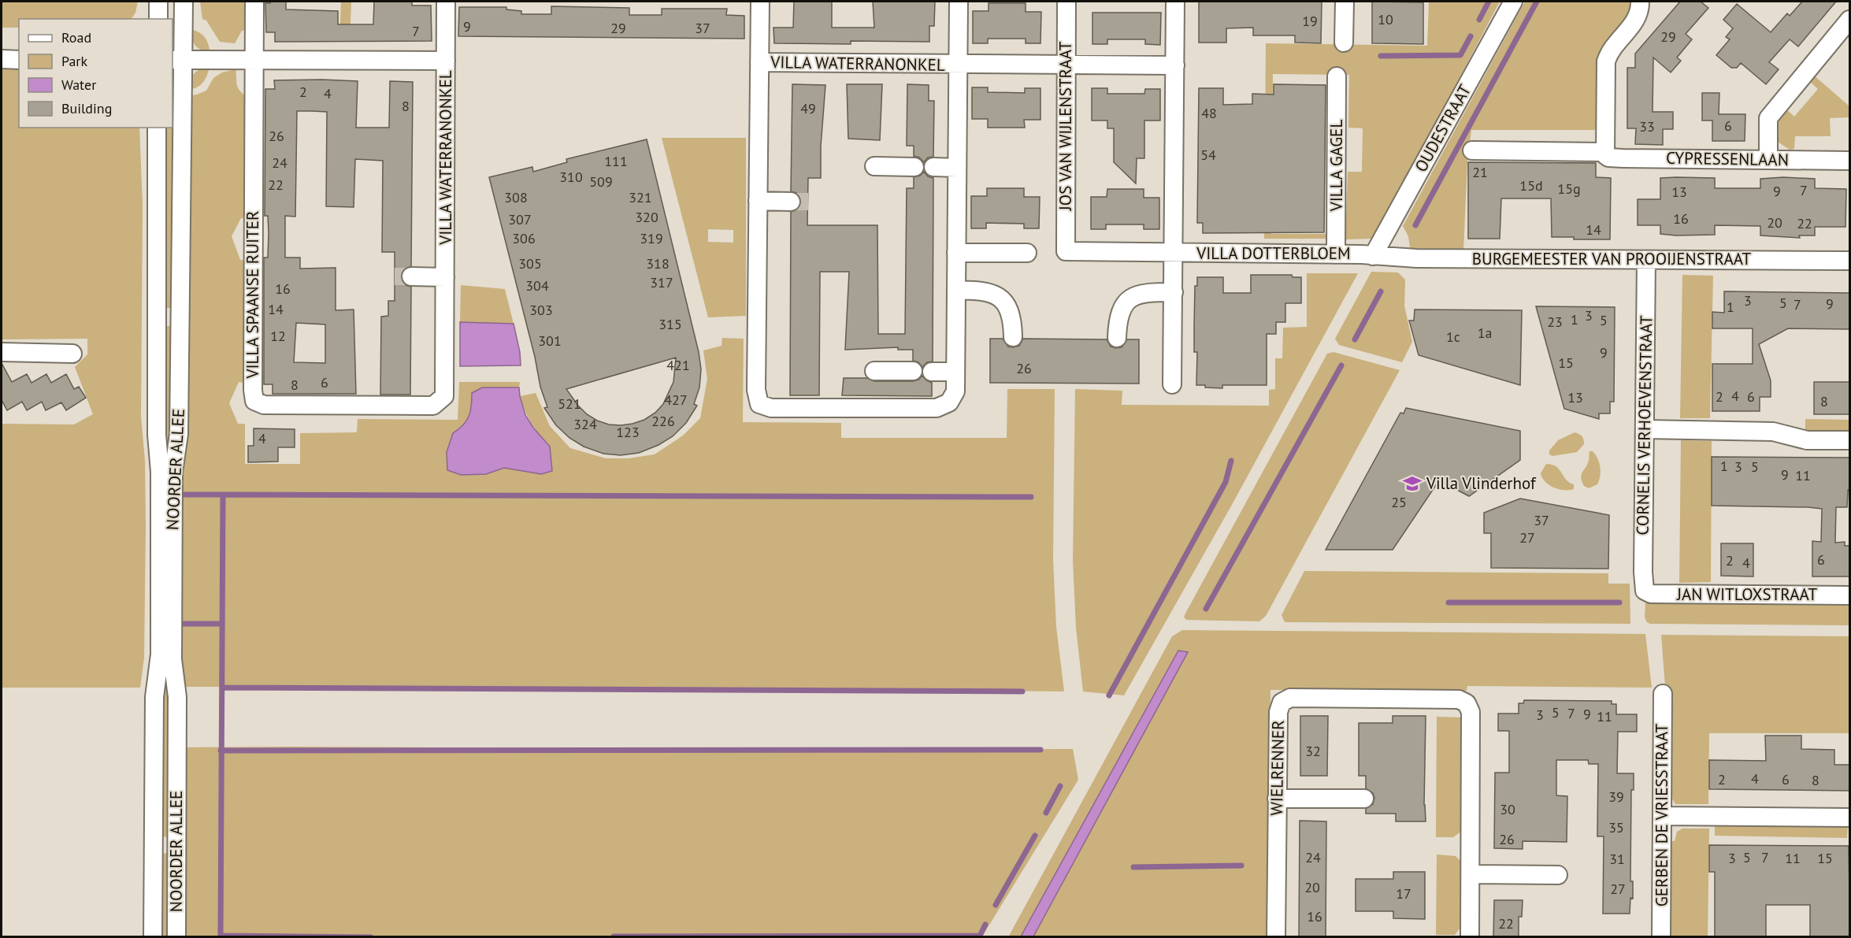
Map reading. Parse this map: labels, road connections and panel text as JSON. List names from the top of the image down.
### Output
{
  "streets": {
    "street": [
      "VILLA WATERRANONKEL",
      "JOS VAN WIJLENSTRAAT",
      "OUDESTRAAT",
      "CYPRESSENLAAN",
      "VILLA GAGEL",
      "VILLA DOTTERBLOEM",
      "BURGEMEESTER VAN PROOIJENSTRAAT",
      "VILLA SPAANSE RUITER",
      "CORNELIS VERHOEVENSTRAAT",
      "NOORDER ALLEE",
      "JAN WITLOXSTRAAT",
      "WIELRENNER",
      "GERBEN DE VRIESSTRAAT"
    ]
  },
  "crossings": [
    ["VILLA WATERRANONKEL", "JOS VAN WIJLENSTRAAT"],
    ["VILLA WATERRANONKEL", "VILLA SPAANSE RUITER"],
    ["VILLA WATERRANONKEL", "NOORDER ALLEE"],
    ["JOS VAN WIJLENSTRAAT", "VILLA DOTTERBLOEM"],
    ["OUDESTRAAT", "VILLA DOTTERBLOEM"],
    ["OUDESTRAAT", "BURGEMEESTER VAN PROOIJENSTRAAT"],
    ["VILLA GAGEL", "VILLA DOTTERBLOEM"],
    ["VILLA DOTTERBLOEM", "BURGEMEESTER VAN PROOIJENSTRAAT"],
    ["BURGEMEESTER VAN PROOIJENSTRAAT", "CORNELIS VERHOEVENSTRAAT"],
    ["CORNELIS VERHOEVENSTRAAT", "JAN WITLOXSTRAAT"]
  ],
  "places": {
    "school or university": ["Villa Vlinderhof"]
  },
  "house_numbers": [
    "10",
    "19",
    "9",
    "29",
    "37",
    "7",
    "29",
    "2",
    "4",
    "8",
    "49",
    "48",
    "6",
    "33",
    "26",
    "54",
    "111",
    "24",
    "21",
    "310",
    "509",
    "22",
    "15d",
    "15g",
    "7",
    "9",
    "13",
    "308",
    "321",
    "320",
    "16",
    "307",
    "20",
    "22",
    "14",
    "306",
    "319",
    "305",
    "318",
    "317",
    "304",
    "16",
    "3",
    "5",
    "9",
    "7",
    "1",
    "14",
    "303",
    "3",
    "1",
    "5",
    "23",
    "315",
    "1a",
    "12",
    "1c",
    "301",
    "9",
    "15",
    "421",
    "26",
    "6",
    "8",
    "4",
    "2",
    "6",
    "13",
    "427",
    "8",
    "521",
    "226",
    "324",
    "123",
    "4",
    "1",
    "3",
    "5",
    "9",
    "11",
    "25",
    "37",
    "27",
    "6",
    "2",
    "4",
    "5",
    "7",
    "9",
    "3",
    "11",
    "32",
    "4",
    "2",
    "6",
    "8",
    "39",
    "30",
    "35",
    "26",
    "24",
    "5",
    "7",
    "3",
    "11",
    "15",
    "31",
    "20",
    "27",
    "17",
    "16",
    "22"
  ],
  "legend": [
    "Road",
    "Park",
    "Water",
    "Building"
  ]
}
